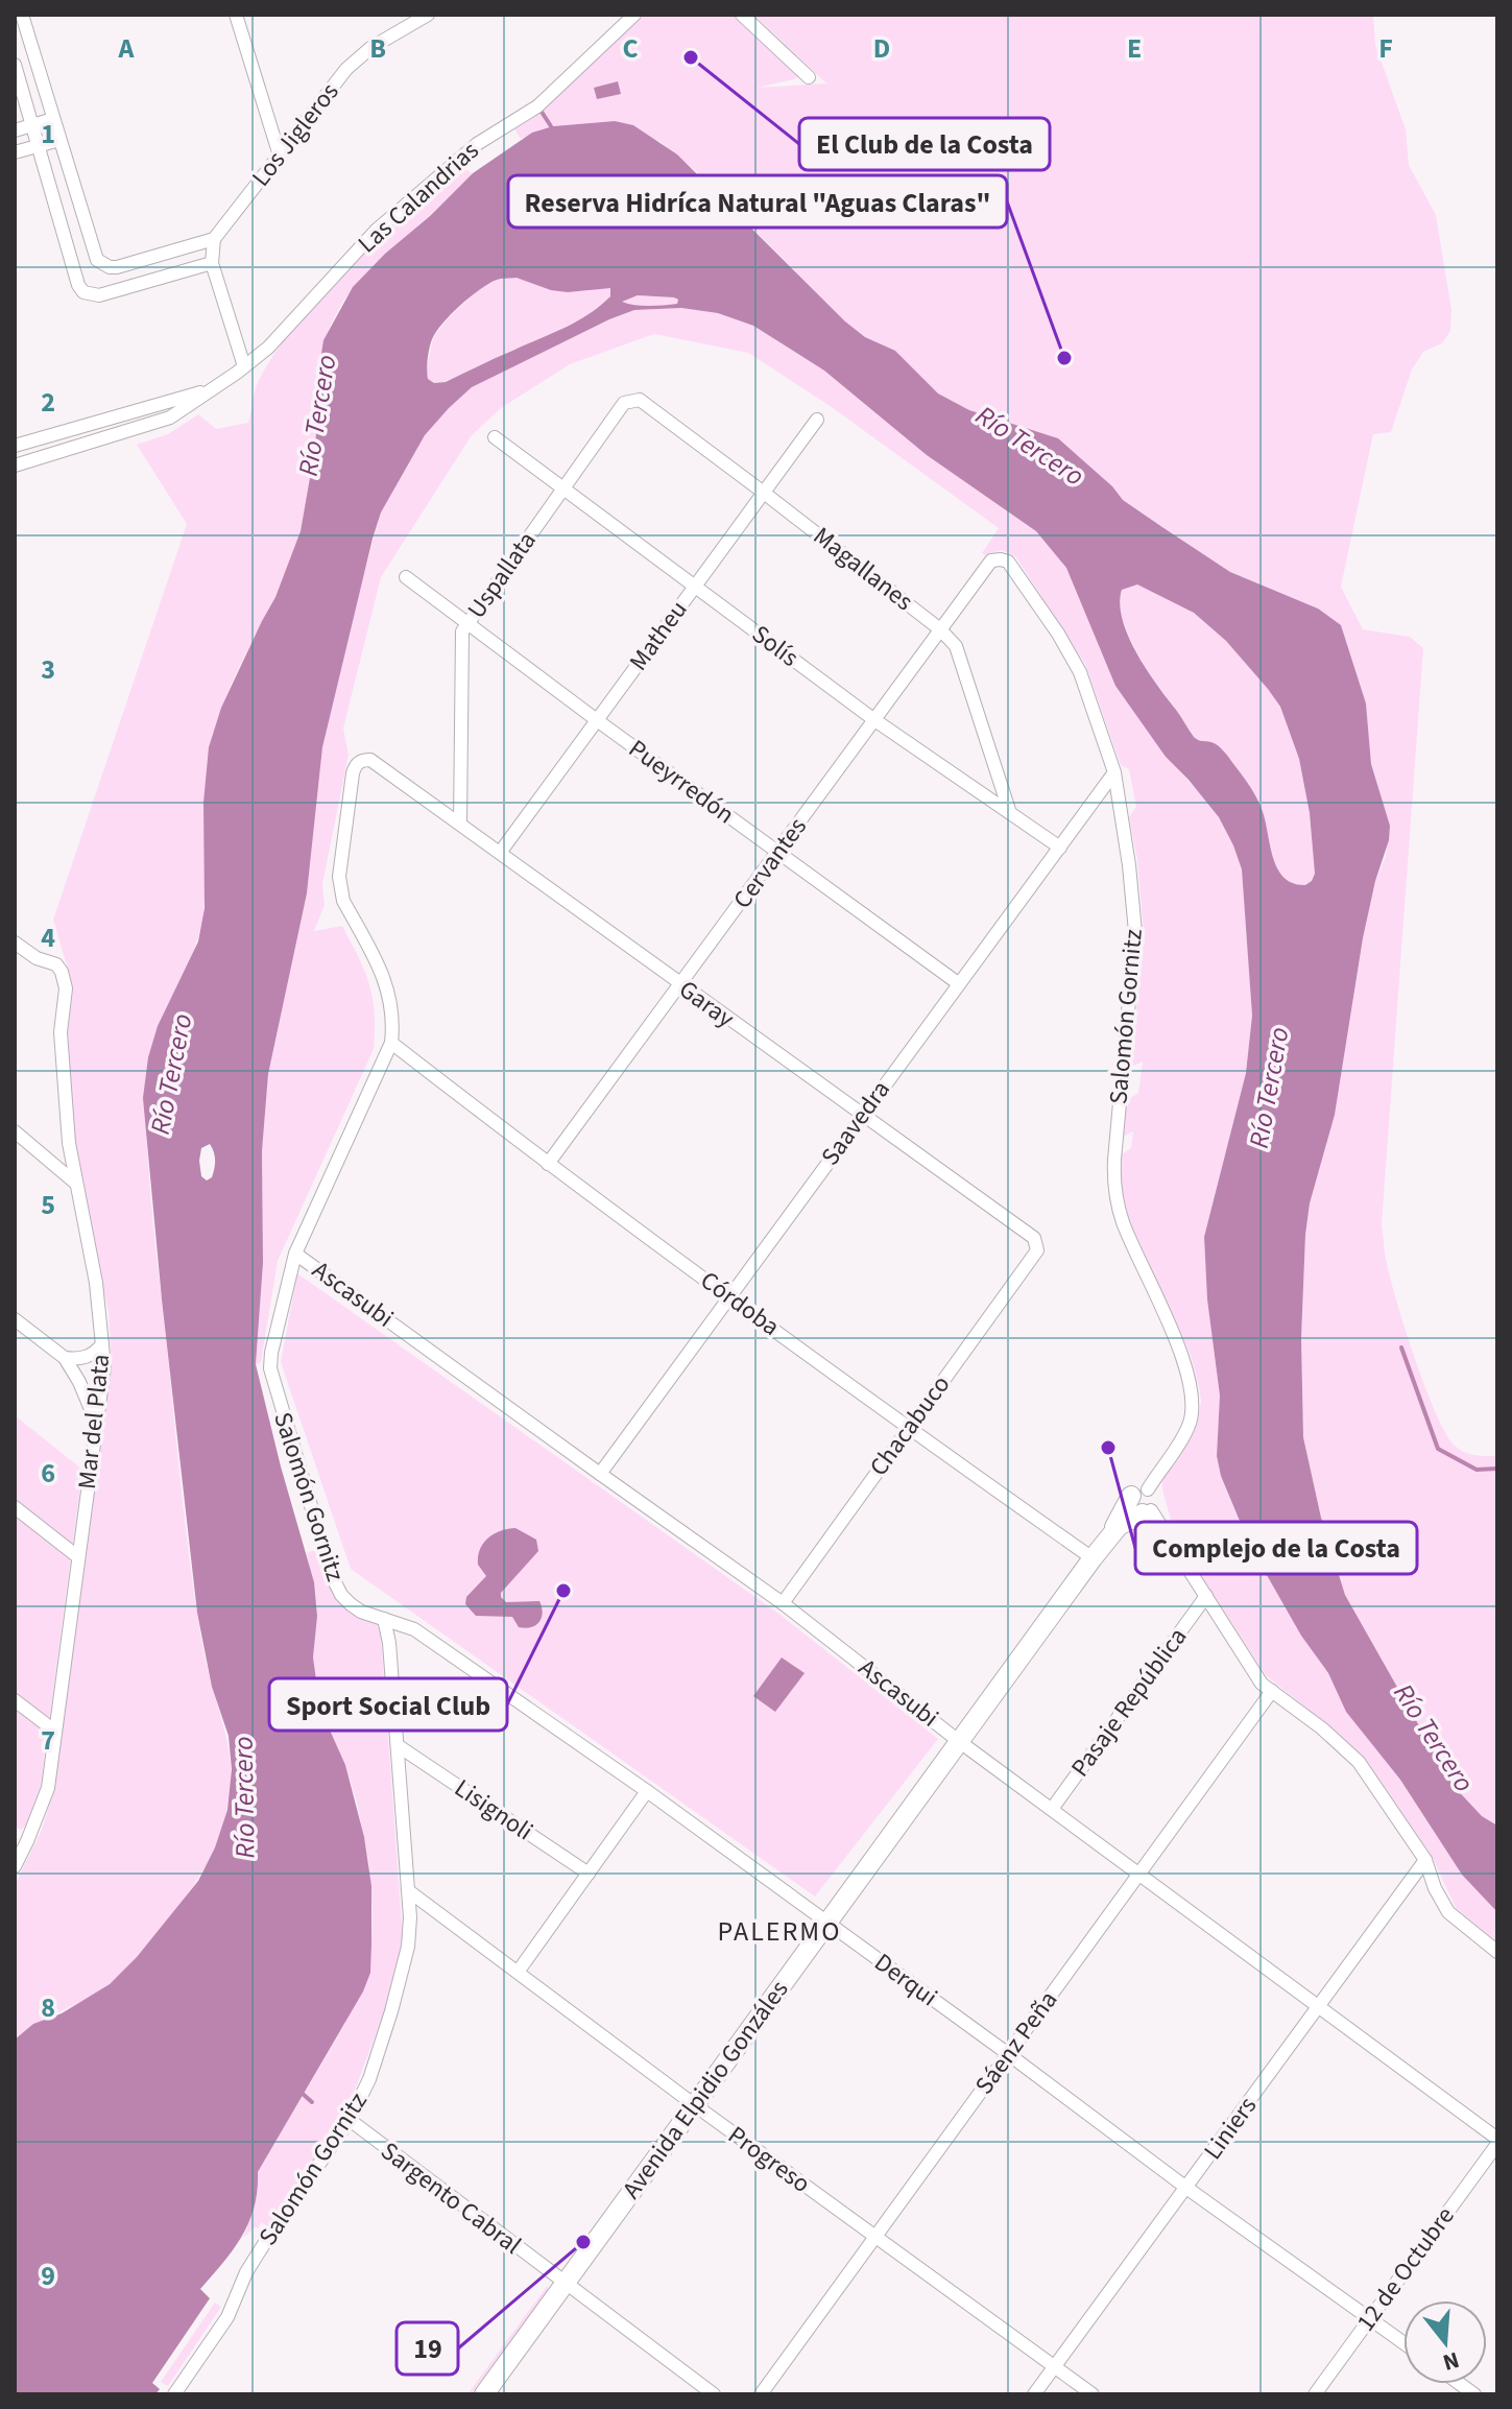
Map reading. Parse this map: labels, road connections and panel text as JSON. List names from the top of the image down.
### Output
{
  "streets": {
    "main road": ["Avenida Elpidio Gonzáles"],
    "street": [
      "Los Jigleros",
      "Las Calandrias",
      "Magallanes",
      "Uspallata",
      "Matheu",
      "Solís",
      "Pueyrredón",
      "Cervantes",
      "Garay",
      "Salomón Gornitz",
      "Saavedra",
      "Ascasubi",
      "Córdoba",
      "Mar del Plata",
      "Chacabuco",
      "Pasaje República",
      "Lisignoli",
      "Derqui",
      "Sáenz Peña",
      "Liniers",
      "Progreso",
      "Sargento Cabral",
      "12 de Octubre"
    ]
  },
  "crossings": [
    ["Magallanes", "Uspallata"],
    ["Magallanes", "Matheu"],
    ["Magallanes", "Solís"],
    ["Magallanes", "Cervantes"],
    ["Uspallata", "Solís"],
    ["Uspallata", "Pueyrredón"],
    ["Uspallata", "Garay"],
    ["Matheu", "Solís"],
    ["Matheu", "Pueyrredón"],
    ["Matheu", "Garay"],
    ["Solís", "Cervantes"],
    ["Solís", "Saavedra"],
    ["Pueyrredón", "Cervantes"],
    ["Pueyrredón", "Saavedra"],
    ["Cervantes", "Garay"],
    ["Cervantes", "Salomón Gornitz"],
    ["Cervantes", "Córdoba"],
    ["Garay", "Salomón Gornitz"],
    ["Garay", "Saavedra"],
    ["Garay", "Chacabuco"],
    ["Salomón Gornitz", "Saavedra"],
    ["Salomón Gornitz", "Ascasubi"],
    ["Salomón Gornitz", "Córdoba"],
    ["Salomón Gornitz", "Lisignoli"],
    ["Salomón Gornitz", "Derqui"],
    ["Salomón Gornitz", "Progreso"],
    ["Salomón Gornitz", "Sargento Cabral"],
    ["Saavedra", "Ascasubi"],
    ["Saavedra", "Córdoba"],
    ["Ascasubi", "Chacabuco"],
    ["Ascasubi", "Pasaje República"],
    ["Ascasubi", "Sáenz Peña"],
    ["Ascasubi", "Avenida Elpidio Gonzáles"],
    ["Ascasubi", "Liniers"],
    ["Ascasubi", "12 de Octubre"],
    ["Córdoba", "Chacabuco"],
    ["Córdoba", "Avenida Elpidio Gonzáles"],
    ["Derqui", "Sáenz Peña"],
    ["Derqui", "Avenida Elpidio Gonzáles"],
    ["Derqui", "Liniers"],
    ["Derqui", "12 de Octubre"],
    ["Sáenz Peña", "Progreso"],
    ["Avenida Elpidio Gonzáles", "Progreso"],
    ["Avenida Elpidio Gonzáles", "Sargento Cabral"],
    ["Liniers", "Progreso"]
  ],
  "districts": ["PALERMO"],
  "water": ["Río Tercero"],
  "places": [
    "El Club de la Costa",
    "Reserva Hidríca Natural \"Aguas Claras\"",
    "Complejo de la Costa",
    "Sport Social Club",
    "19"
  ],
  "north": "bottom",
  "grid": {
    "columns": [
      "A",
      "B",
      "C",
      "D",
      "E",
      "F"
    ],
    "rows": [
      "1",
      "2",
      "3",
      "4",
      "5",
      "6",
      "7",
      "8",
      "9"
    ]
  }
}
